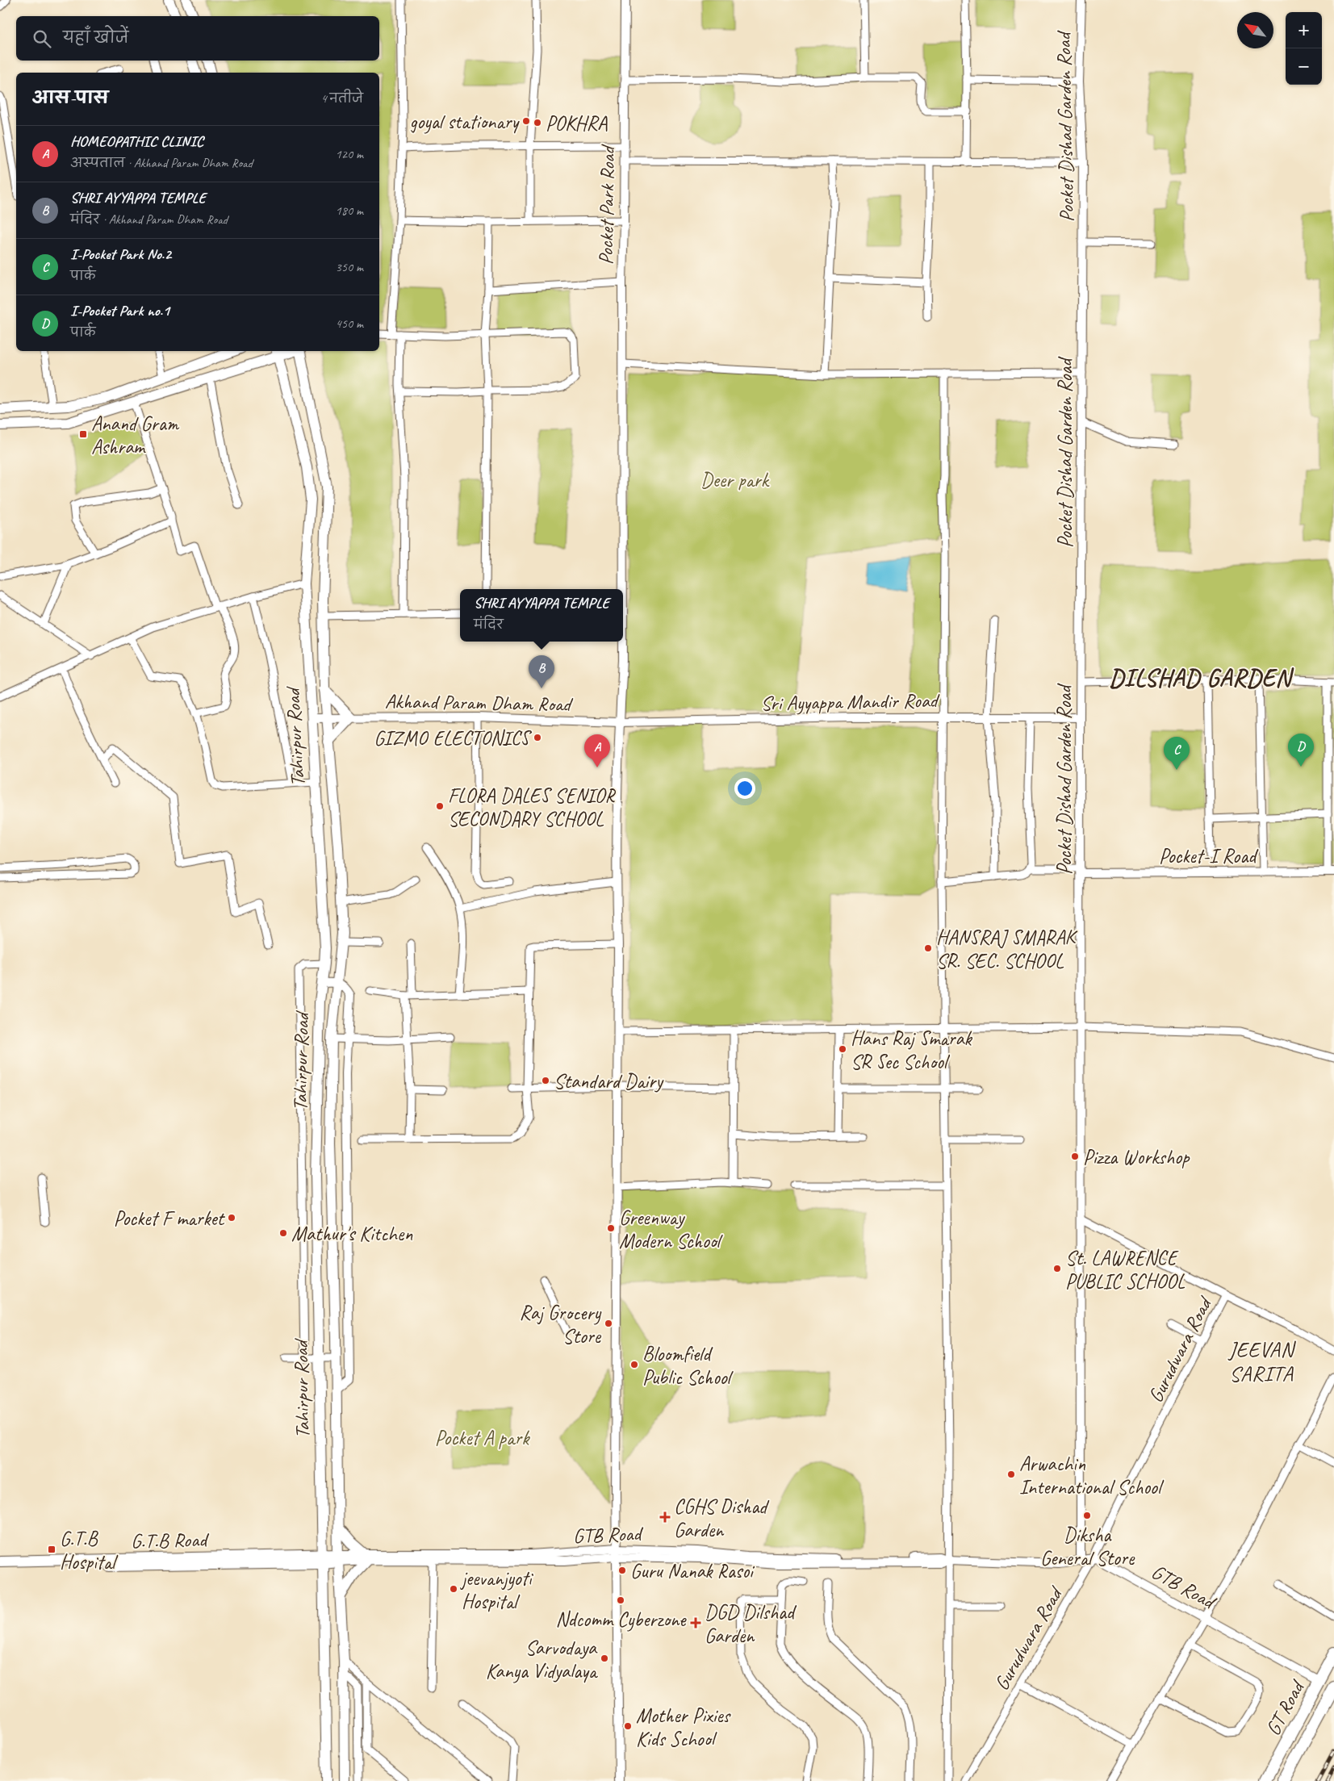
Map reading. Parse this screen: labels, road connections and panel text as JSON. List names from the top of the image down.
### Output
{
  "streets": {
    "highway": ["GT Road"],
    "main road": ["Tahirpur Road", "G.T.B Road"],
    "street": [
      "Pocket Dishad Garden Road",
      "Pocket Park Road",
      "Sri Ayyappa Mandir Road",
      "Akhand Param Dham Road",
      "Pocket-I Road",
      "Gurudwara Road",
      "GTB Road"
    ]
  },
  "crossings": [
    ["Pocket Dishad Garden Road", "Sri Ayyappa Mandir Road"],
    ["Pocket Dishad Garden Road", "Pocket-I Road"],
    ["Pocket Dishad Garden Road", "GTB Road"],
    ["Pocket Park Road", "Sri Ayyappa Mandir Road"],
    ["Pocket Park Road", "Akhand Param Dham Road"],
    ["Pocket Park Road", "GTB Road"],
    ["Sri Ayyappa Mandir Road", "Akhand Param Dham Road"],
    ["Akhand Param Dham Road", "Tahirpur Road"],
    ["Tahirpur Road", "GTB Road"],
    ["Tahirpur Road", "G.T.B Road"],
    ["Gurudwara Road", "GTB Road"],
    ["GTB Road", "G.T.B Road"],
    ["GTB Road", "GT Road"]
  ],
  "districts": ["DILSHAD GARDEN", "JEEVAN SARITA"],
  "parks": ["Deer park", "Pocket A park"],
  "places": {
    "other": [
      "goyal stationary",
      "POKHRA",
      "GIZMO ELECTONICS",
      "FLORA DALES SENIOR SECONDARY SCHOOL",
      "HANSRAJ SMARAK SR. SEC. SCHOOL",
      "Hans Raj Smarak SR Sec School",
      "Standard Dairy",
      "Pizza Workshop",
      "Pocket F market",
      "Greenway Modern School",
      "Mathur's Kitchen",
      "St. LAWRENCE PUBLIC SCHOOL",
      "Raj Grocery Store",
      "Bloomfield Public School",
      "Arwachin International School",
      "Diksha General Store",
      "Guru Nanak Rasoi",
      "jeevanjyoti Hospital",
      "Ndcomm Cyberzone",
      "Sarvodaya Kanya Vidyalaya",
      "Mother Pixies Kids School"
    ],
    "transit": ["Anand Gram Ashram", "G.T.B Hospital"],
    "health": ["CGHS Dishad Garden", "DGD Dilshad Garden"]
  },
  "north": "top left",
  "page": {
    "map_buttons": ["+", "−"],
    "search": "यहाँ खोजें",
    "heading": ["आस-पास", "4 नतीजे"],
    "list": [
      {
        "mark": "A",
        "name": "HOMEOPATHIC CLINIC",
        "note": "अस्पताल · Akhand Param Dham Road",
        "value": "120 m"
      },
      {
        "mark": "B",
        "name": "SHRI AYYAPPA TEMPLE",
        "note": "मंदिर · Akhand Param Dham Road",
        "value": "180 m"
      },
      {
        "mark": "C",
        "name": "I-Pocket Park No.2",
        "note": "पार्क",
        "value": "350 m"
      },
      {
        "mark": "D",
        "name": "I-Pocket Park no.1",
        "note": "पार्क",
        "value": "450 m"
      }
    ],
    "popup": ["SHRI AYYAPPA TEMPLE", "मंदिर"],
    "pins": [
      "B",
      "D",
      "A",
      "C"
    ]
  }
}
